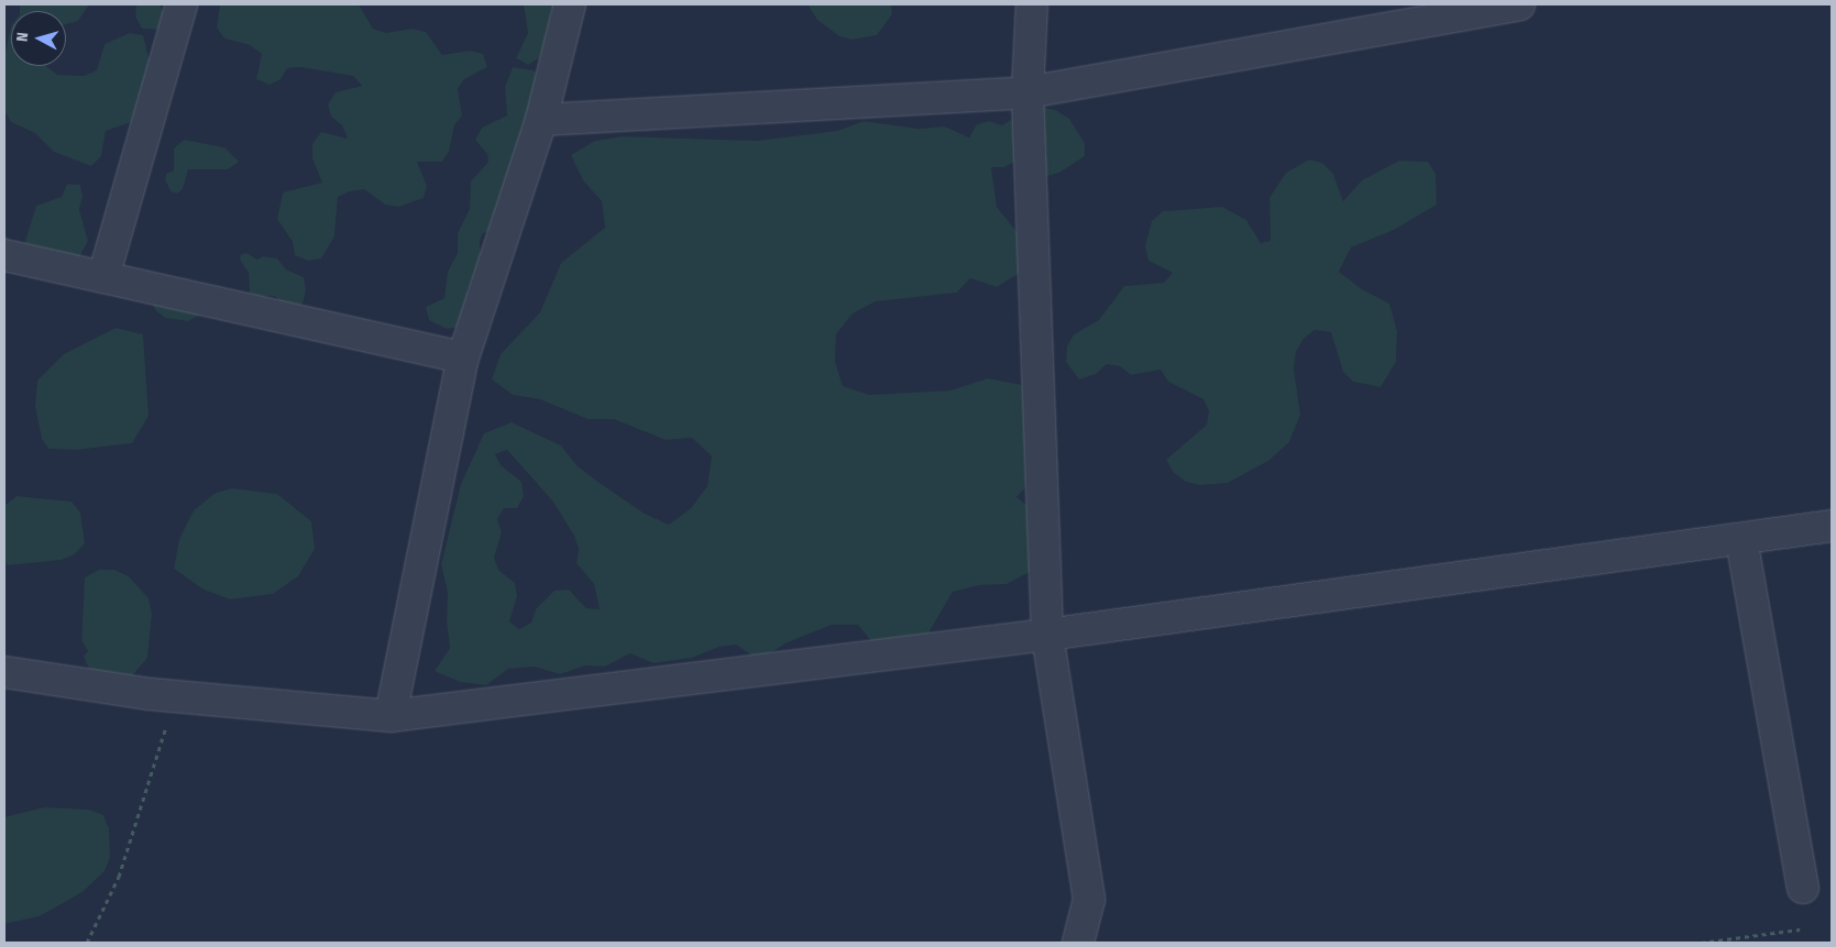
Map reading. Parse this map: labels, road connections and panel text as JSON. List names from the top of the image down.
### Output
{
  "north": "left"
}
